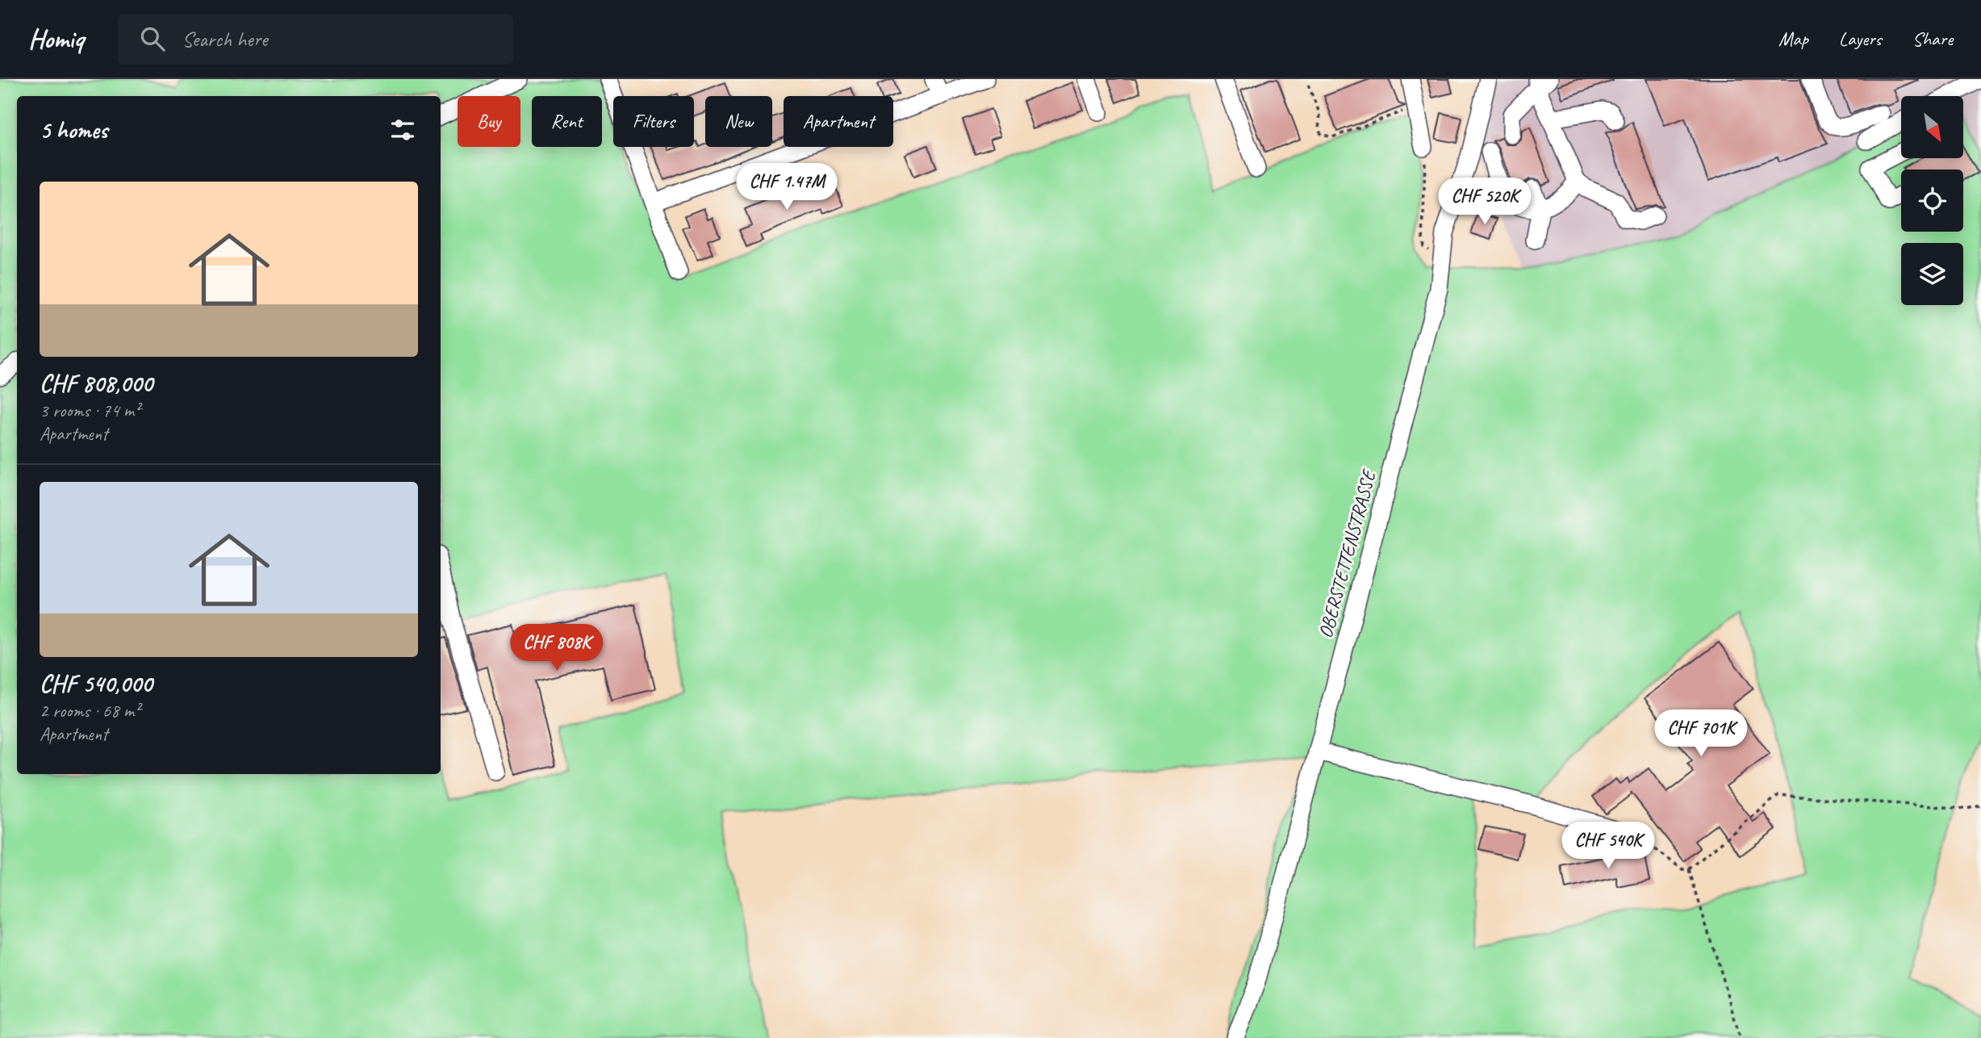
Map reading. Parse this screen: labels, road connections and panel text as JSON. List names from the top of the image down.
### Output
{
  "streets": {
    "street": ["OBERSTETTENSTRASSE"]
  },
  "north": "bottom right",
  "page": {
    "header": "Homiq",
    "search": "Search here",
    "nav": ["Map", "Layers", "Share"],
    "chip": [
      "Buy",
      "Rent",
      "Filters",
      "New",
      "Apartment"
    ],
    "heading": "5 homes",
    "price": [
      "CHF 1.47M",
      "CHF 520K",
      "CHF 808K",
      "CHF 701K",
      "CHF 540K"
    ],
    "list": [
      {
        "name": "CHF 808,000",
        "note": "3 rooms · 74 m² · Apartment"
      },
      {
        "name": "CHF 540,000",
        "note": "2 rooms · 68 m² · Apartment"
      }
    ]
  }
}
